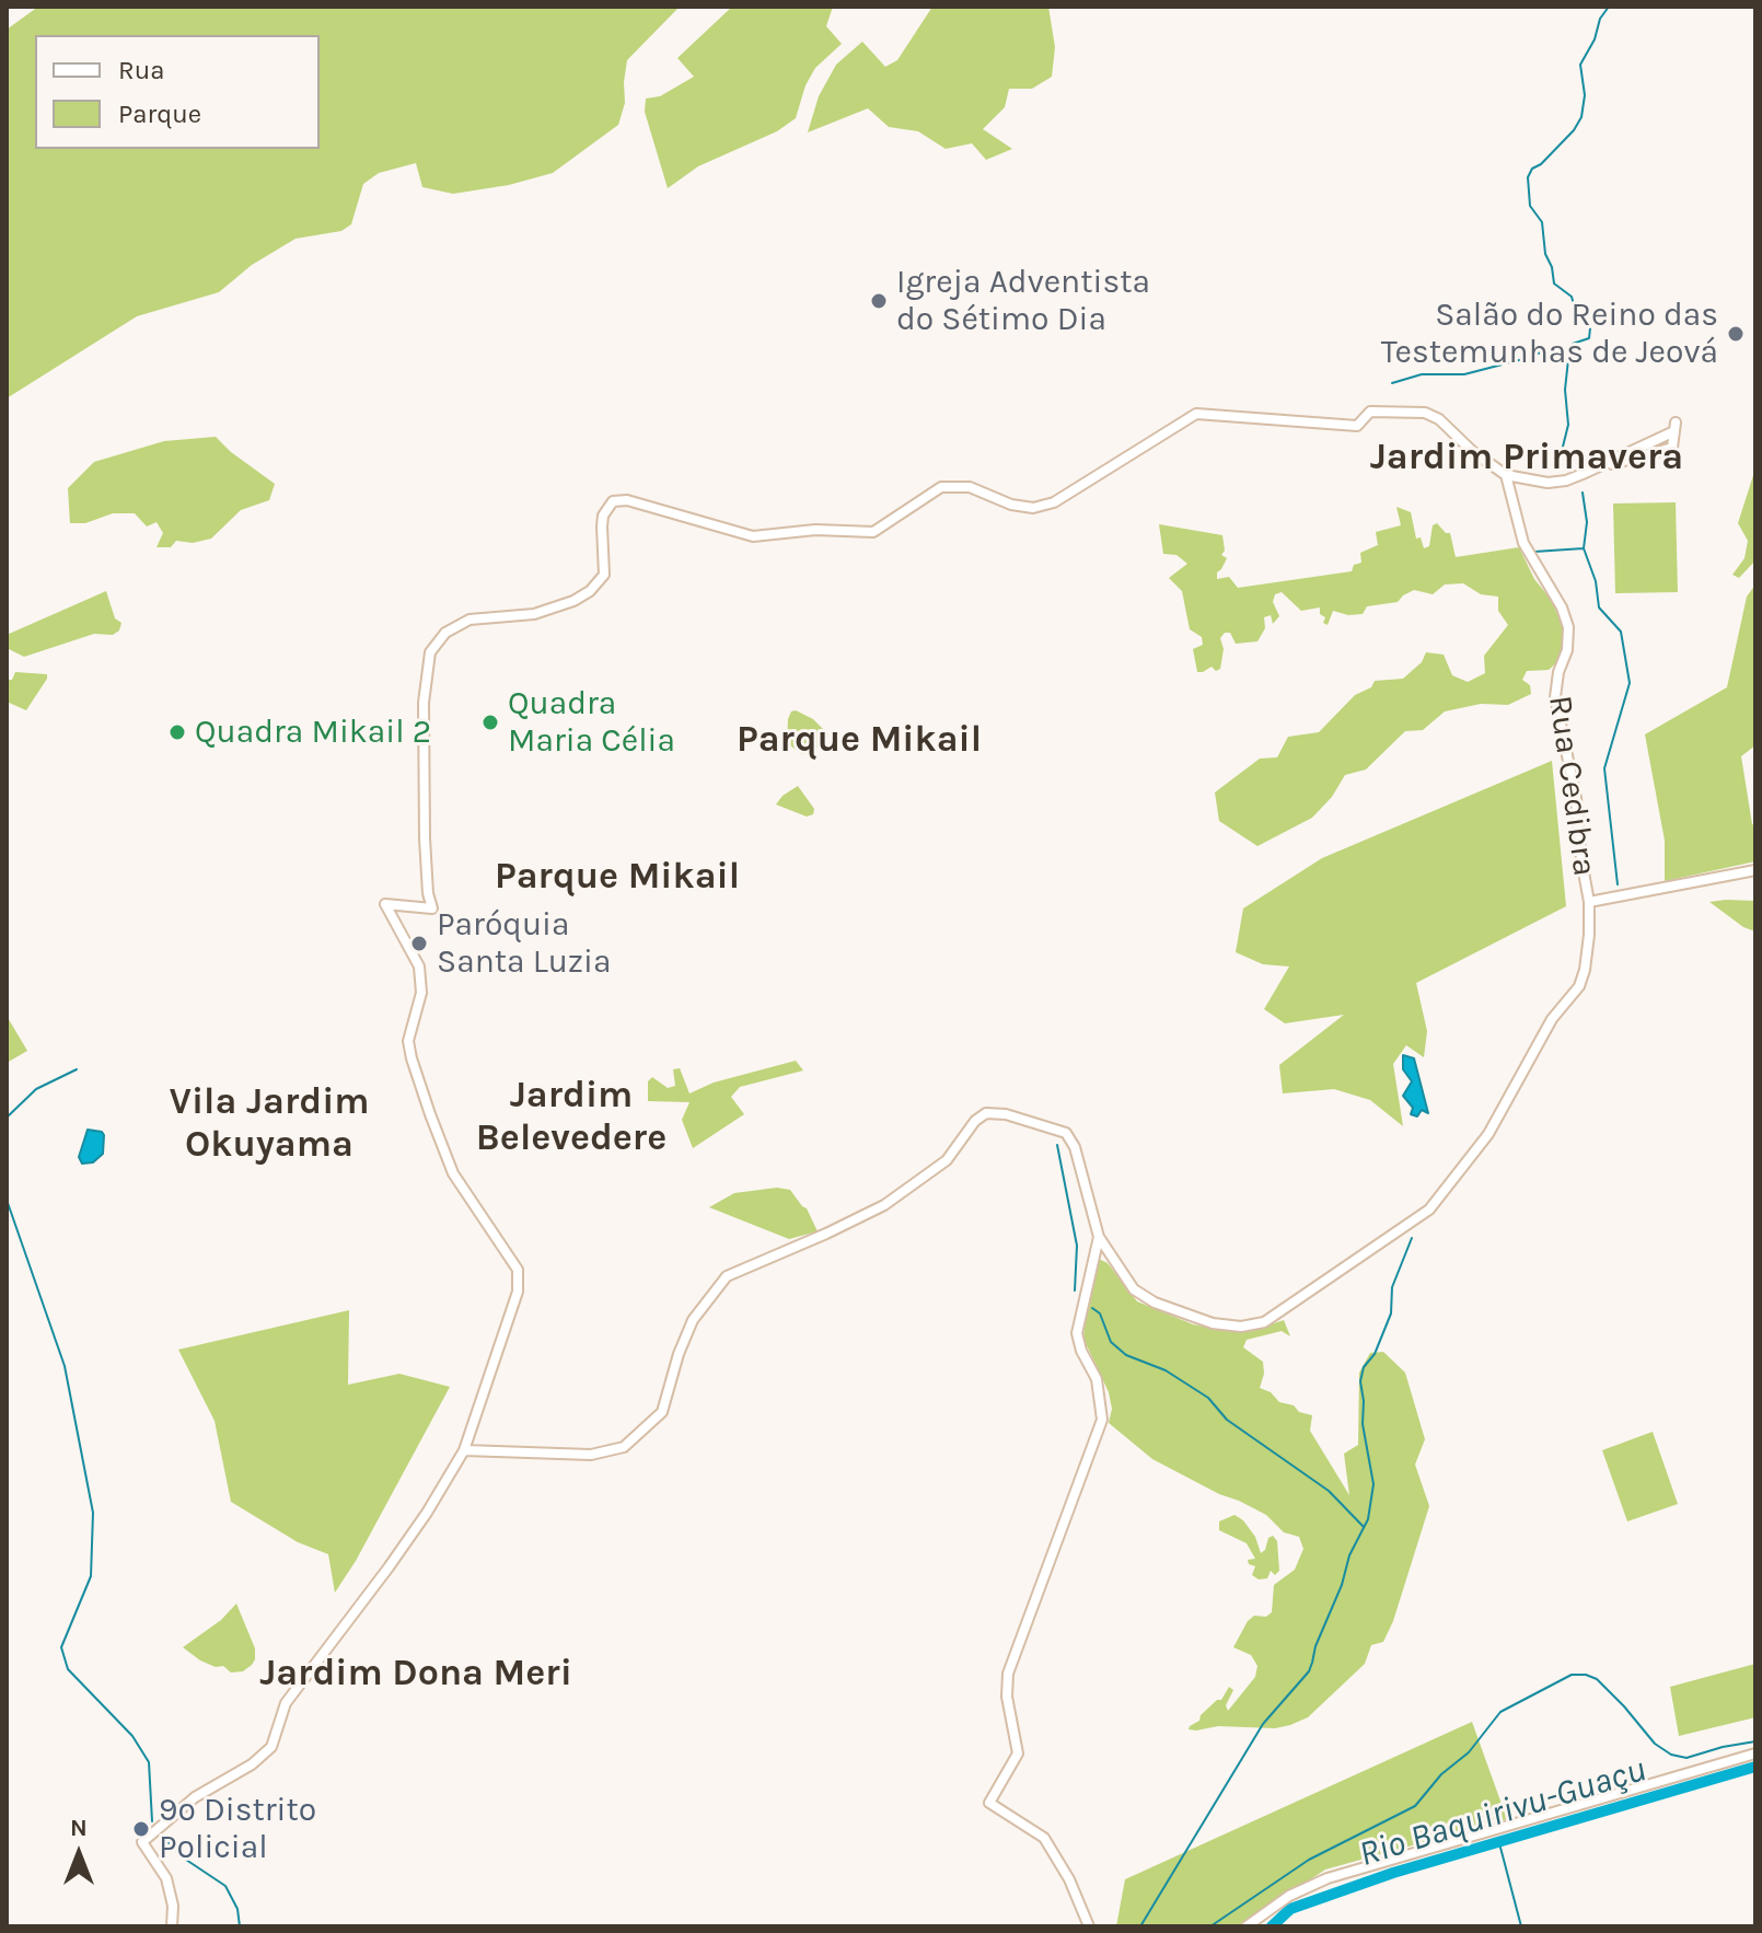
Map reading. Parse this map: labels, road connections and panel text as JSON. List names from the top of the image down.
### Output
{
  "streets": {
    "street": ["Rua Cedibra"]
  },
  "districts": [
    "Jardim Primavera",
    "Parque Mikail",
    "Parque Mikail",
    "Jardim Belevedere",
    "Vila Jardim Okuyama",
    "Jardim Dona Meri"
  ],
  "water": ["Rio Baquirivu-Guaçu"],
  "places": [
    "Igreja Adventista do Sétimo Dia",
    "Salão do Reino das Testemunhas de Jeová",
    "Quadra Maria Célia",
    "Quadra Mikail 2",
    "Paróquia Santa Luzia",
    "9º Distrito Policial"
  ],
  "legend": ["Rua", "Parque"],
  "north": "top"
}
